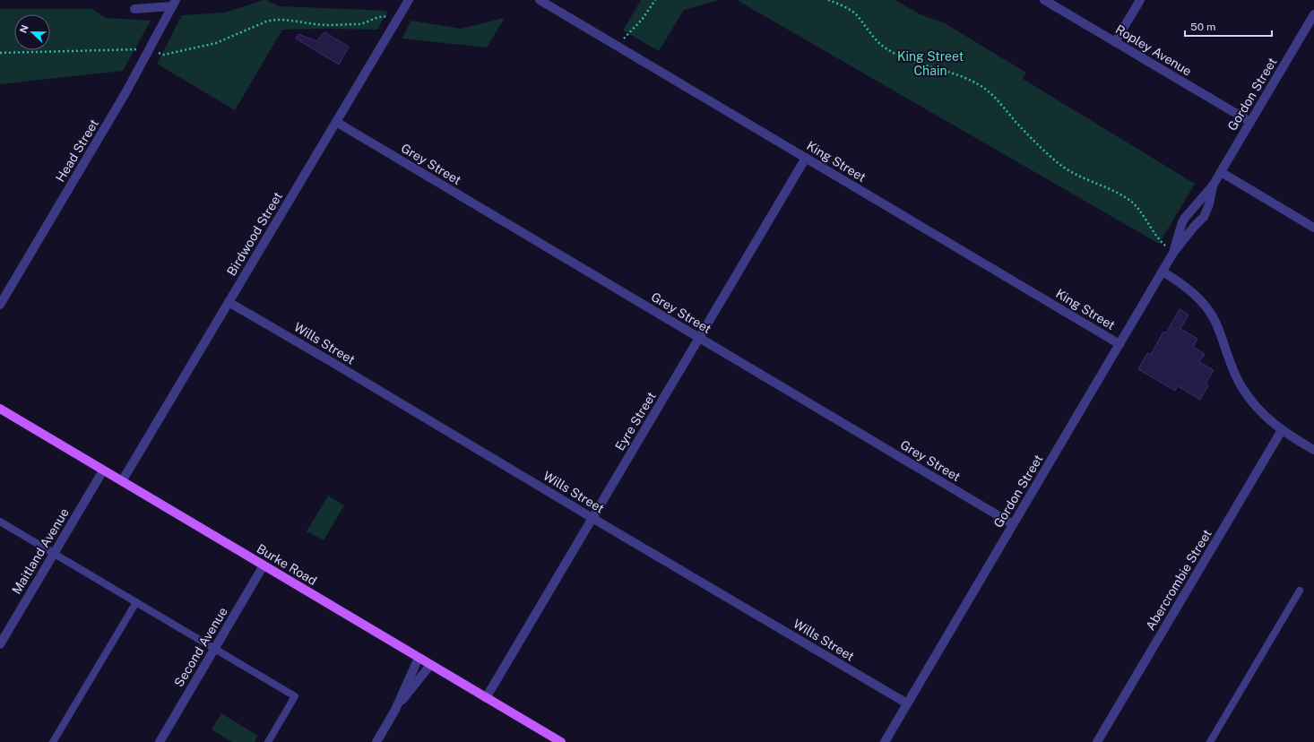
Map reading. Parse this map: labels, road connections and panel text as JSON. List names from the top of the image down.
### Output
{
  "streets": {
    "main road": ["Burke Road"],
    "street": [
      "Ropley Avenue",
      "Gordon Street",
      "Head Street",
      "King Street",
      "Grey Street",
      "Birdwood Street",
      "Wills Street",
      "Eyre Street",
      "Maitland Avenue",
      "Abercrombie Street",
      "Second Avenue"
    ]
  },
  "crossings": [
    ["Ropley Avenue", "Gordon Street"],
    ["Gordon Street", "King Street"],
    ["Gordon Street", "Grey Street"],
    ["Gordon Street", "Wills Street"],
    ["King Street", "Eyre Street"],
    ["Grey Street", "Birdwood Street"],
    ["Grey Street", "Eyre Street"],
    ["Birdwood Street", "Wills Street"],
    ["Birdwood Street", "Burke Road"],
    ["Wills Street", "Eyre Street"],
    ["Eyre Street", "Burke Road"],
    ["Maitland Avenue", "Burke Road"],
    ["Burke Road", "Second Avenue"]
  ],
  "parks": ["King Street Chain"],
  "scale_bar": "50 m",
  "north": "left"
}
